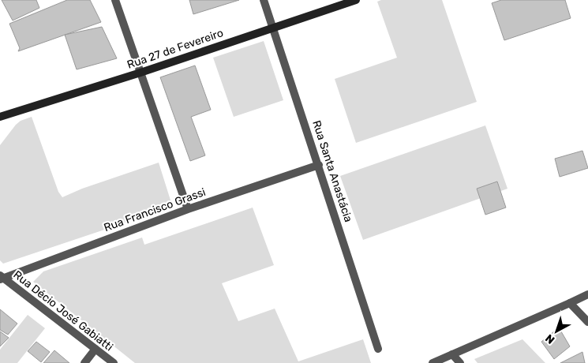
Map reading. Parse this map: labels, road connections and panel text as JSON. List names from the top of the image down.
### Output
{
  "streets": {
    "main road": ["Rua 27 de Fevereiro"],
    "street": ["Rua Santa Anastácia", "Rua Francisco Grassi", "Rua Décio José Gabiatti"]
  },
  "crossings": [
    ["Rua 27 de Fevereiro", "Rua Santa Anastácia"],
    ["Rua Santa Anastácia", "Rua Francisco Grassi"],
    ["Rua Francisco Grassi", "Rua Décio José Gabiatti"]
  ],
  "north": "bottom left"
}
